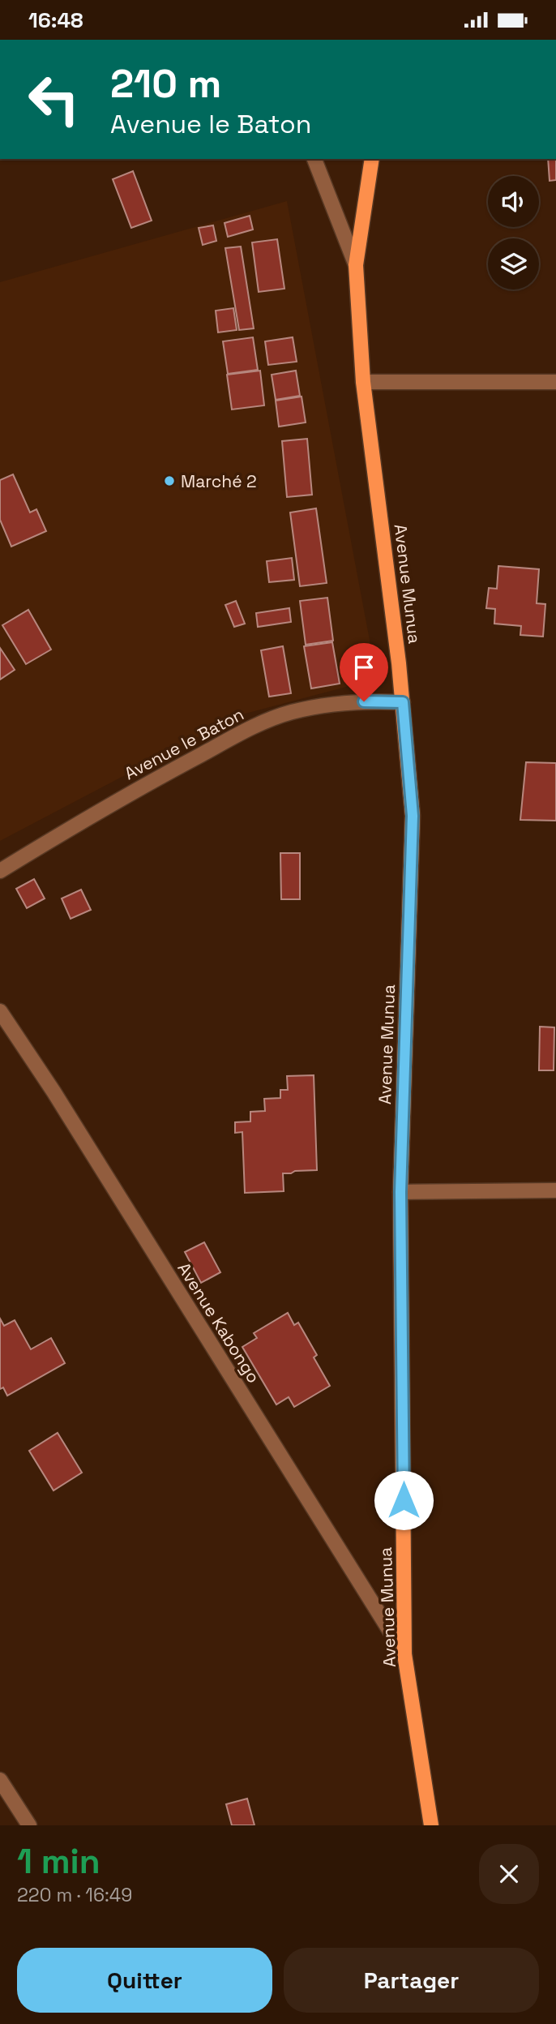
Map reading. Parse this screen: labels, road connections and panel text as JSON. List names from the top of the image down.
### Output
{
  "streets": {
    "main road": ["Avenue Munua"],
    "street": ["Avenue le Baton", "Avenue Kabongo"]
  },
  "crossings": [
    ["Avenue Munua", "Avenue le Baton"],
    ["Avenue Munua", "Avenue Kabongo"]
  ],
  "places": ["Marché 2"],
  "page": {
    "status": "16:48",
    "turn": ["210 m", "Avenue le Baton"],
    "heading": ["1 min", "220 m · 16:49"],
    "buttons": ["Quitter", "Partager"]
  }
}
